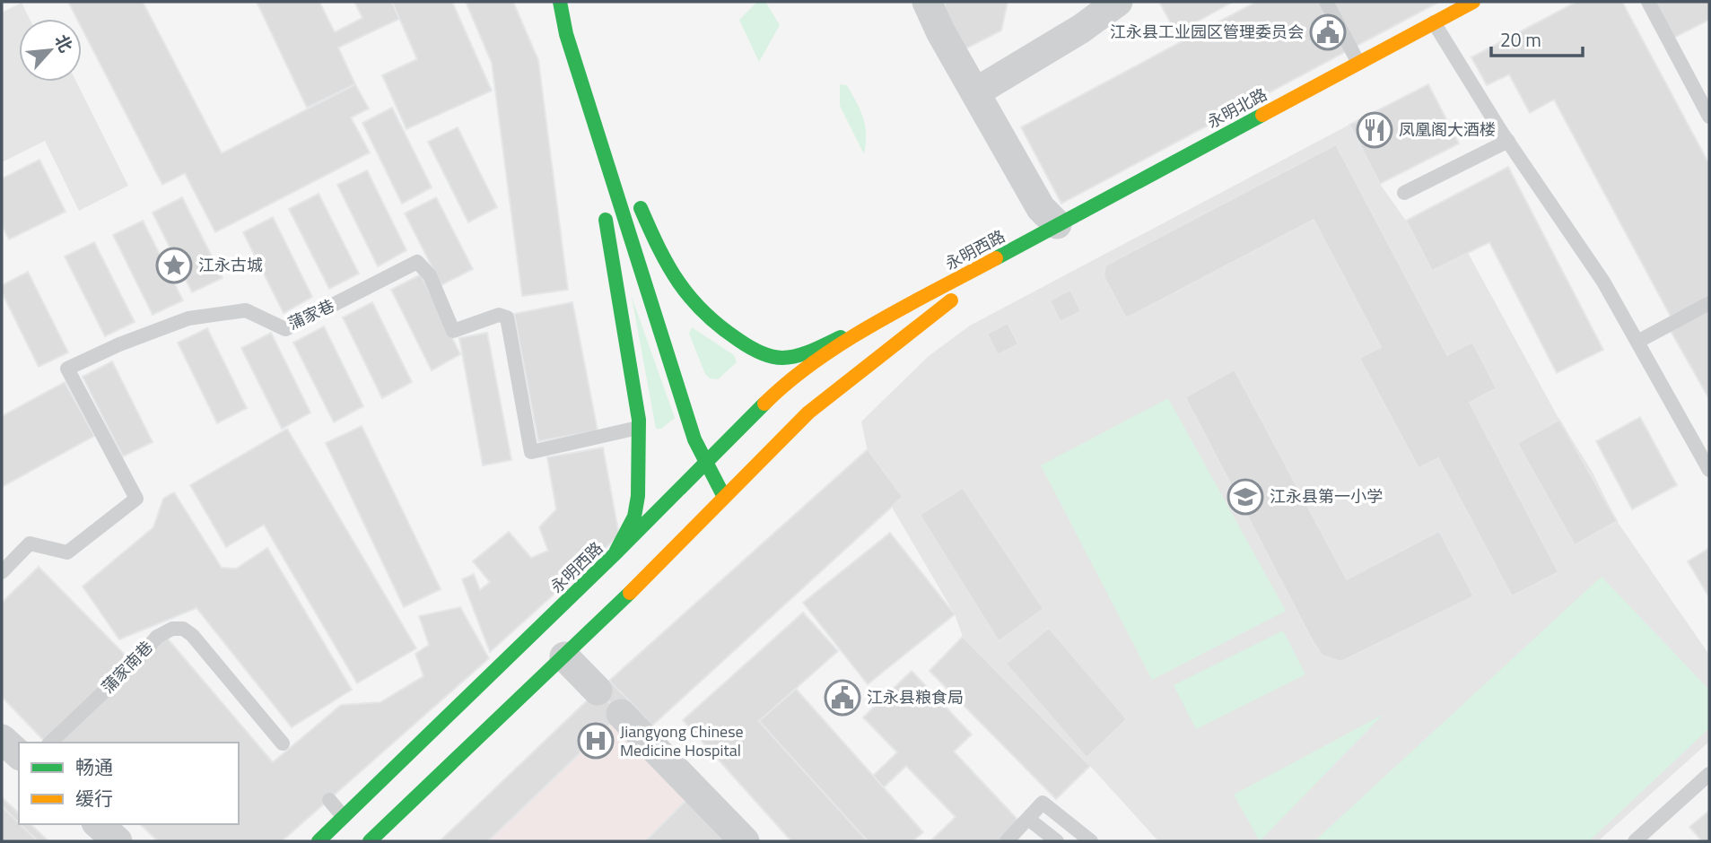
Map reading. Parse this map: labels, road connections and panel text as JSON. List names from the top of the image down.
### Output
{
  "streets": {
    "main road": ["永明北路", "永明西路"],
    "lane": ["蒲家巷", "蒲家南巷"]
  },
  "crossings": [
    ["永明北路", "永明西路"]
  ],
  "places": {
    "public building": ["江永县工业园区管理委员会", "江永县粮食局"],
    "restaurant": ["凤凰阁大酒楼"],
    "place": ["江永古城"],
    "school or university": ["江永县第一小学"],
    "hospital": ["Jiangyong Chinese Medicine Hospital"]
  },
  "legend": ["畅通", "缓行"],
  "scale_bar": "20 m",
  "north": "top right"
}
